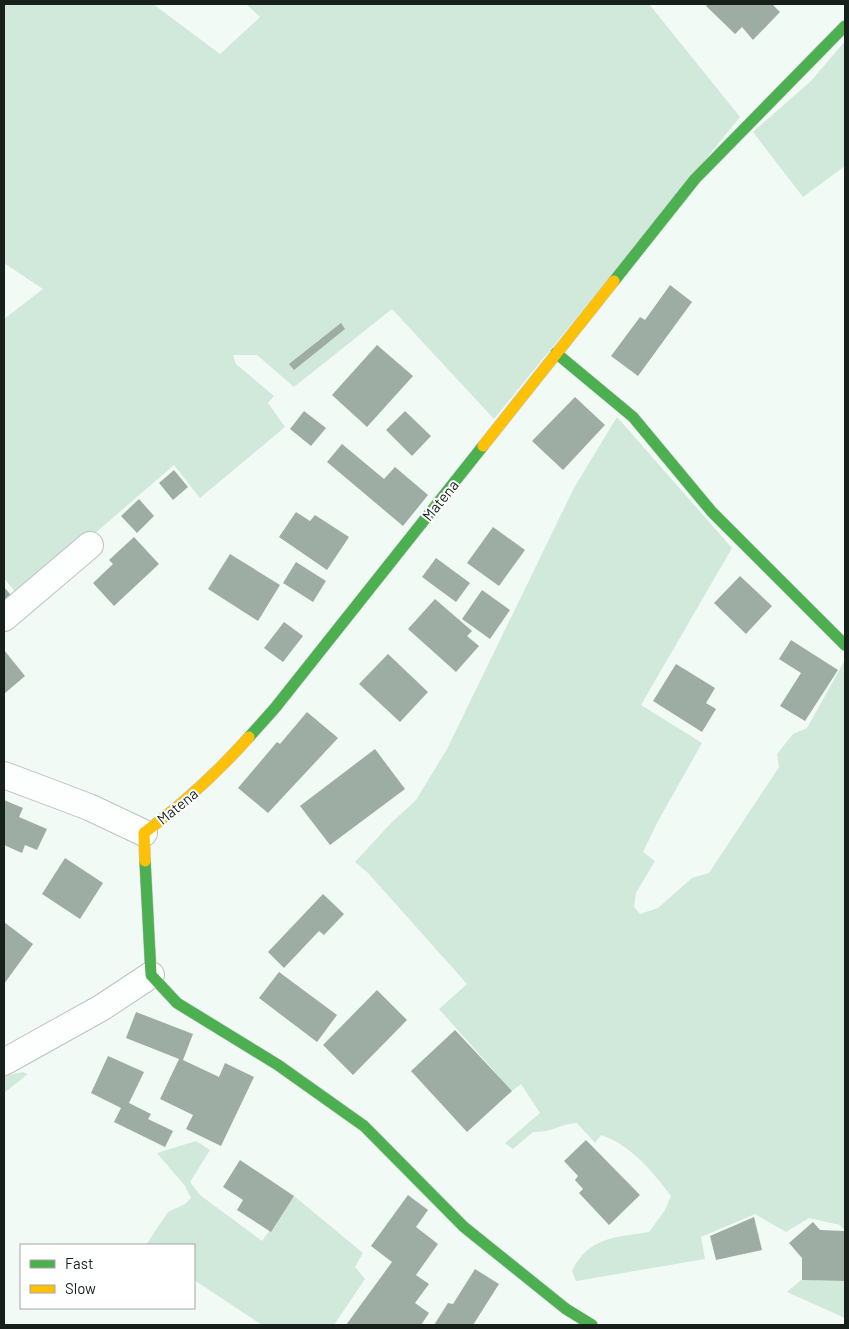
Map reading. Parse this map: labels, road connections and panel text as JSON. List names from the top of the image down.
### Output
{
  "streets": {
    "street": ["Matena"]
  },
  "legend": ["Fast", "Slow"]
}
